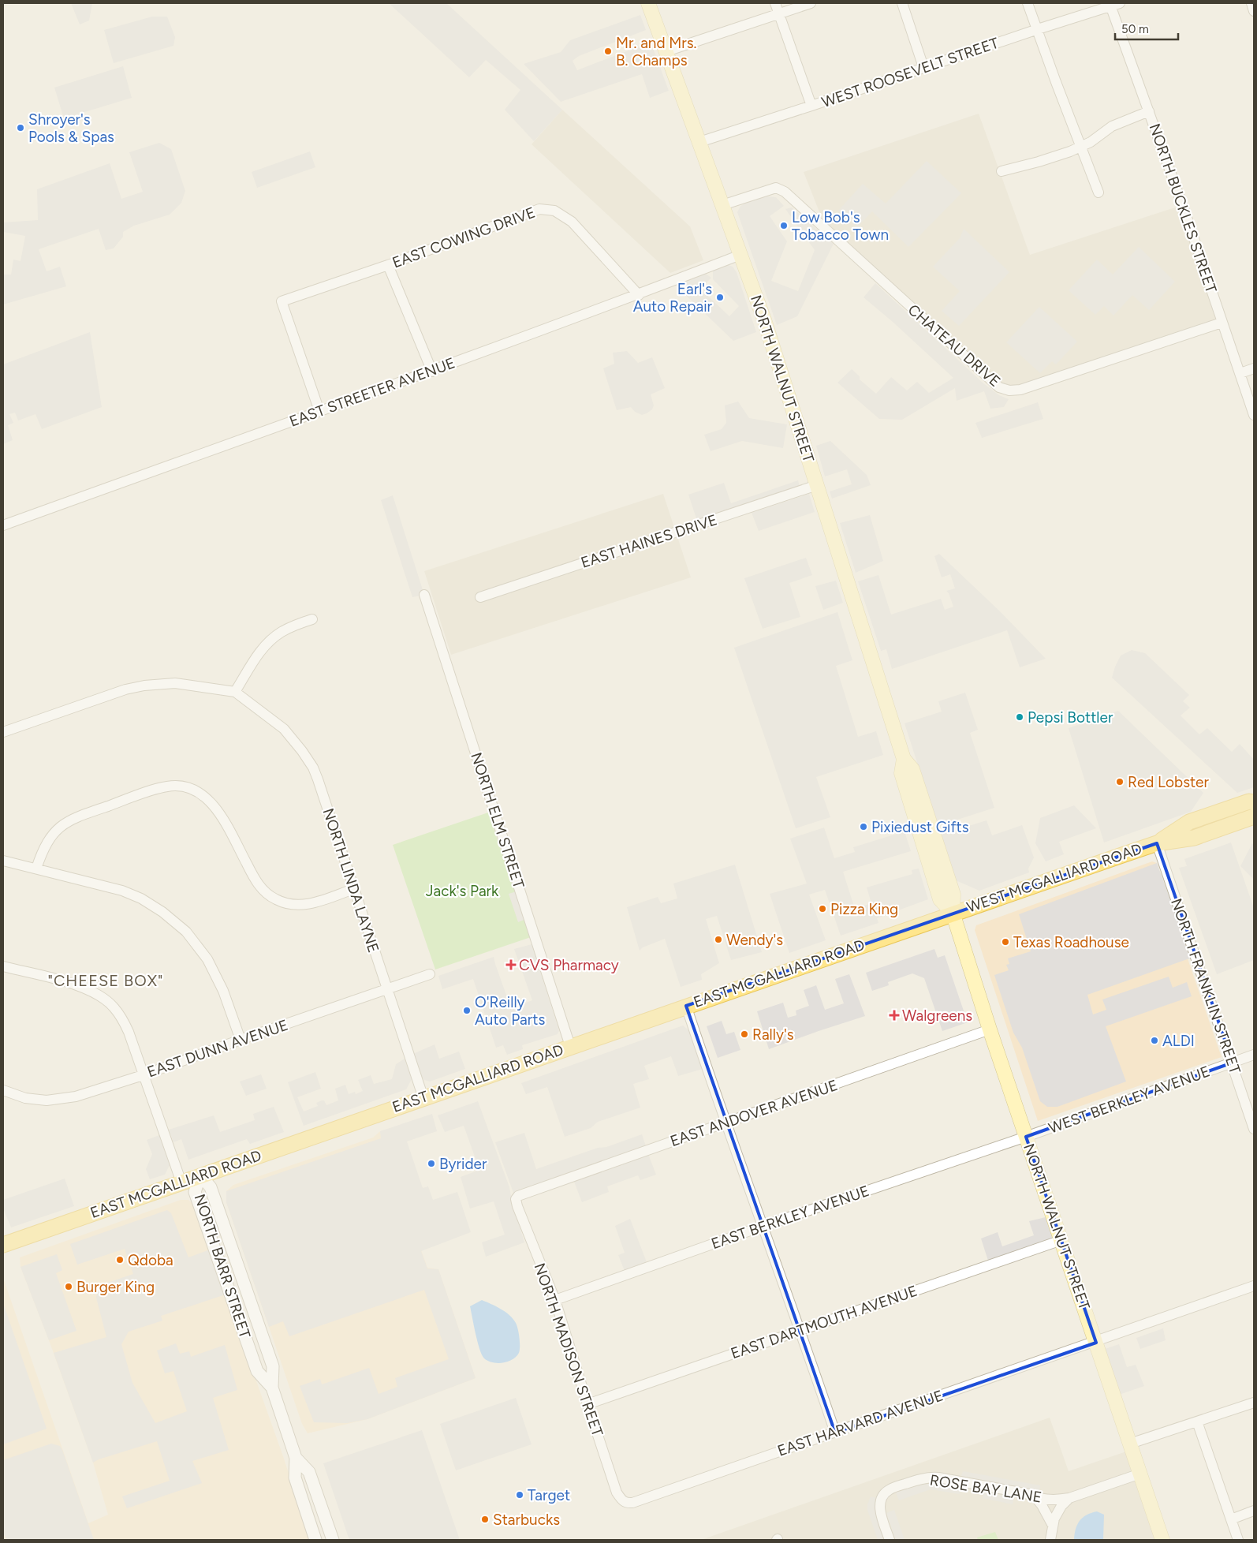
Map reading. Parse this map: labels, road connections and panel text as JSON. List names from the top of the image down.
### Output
{
  "streets": {
    "main road": ["NORTH WALNUT STREET", "WEST MCGALLIARD ROAD", "EAST MCGALLIARD ROAD"],
    "street": [
      "WEST ROOSEVELT STREET",
      "NORTH BUCKLES STREET",
      "EAST COWING DRIVE",
      "CHATEAU DRIVE",
      "EAST STREETER AVENUE",
      "EAST HAINES DRIVE",
      "NORTH ELM STREET",
      "NORTH LINDA LAYNE",
      "NORTH FRANKLIN STREET",
      "EAST DUNN AVENUE",
      "WEST BERKLEY AVENUE",
      "EAST ANDOVER AVENUE",
      "EAST BERKLEY AVENUE",
      "NORTH BARR STREET",
      "EAST DARTMOUTH AVENUE",
      "NORTH MADISON STREET",
      "EAST HARVARD AVENUE",
      "ROSE BAY LANE"
    ]
  },
  "crossings": [
    ["WEST ROOSEVELT STREET", "NORTH BUCKLES STREET"],
    ["WEST ROOSEVELT STREET", "NORTH WALNUT STREET"],
    ["NORTH BUCKLES STREET", "CHATEAU DRIVE"],
    ["EAST COWING DRIVE", "EAST STREETER AVENUE"],
    ["CHATEAU DRIVE", "NORTH WALNUT STREET"],
    ["NORTH WALNUT STREET", "EAST STREETER AVENUE"],
    ["NORTH WALNUT STREET", "EAST HAINES DRIVE"],
    ["NORTH WALNUT STREET", "WEST MCGALLIARD ROAD"],
    ["NORTH WALNUT STREET", "EAST MCGALLIARD ROAD"],
    ["NORTH WALNUT STREET", "WEST BERKLEY AVENUE"],
    ["NORTH WALNUT STREET", "EAST ANDOVER AVENUE"],
    ["NORTH WALNUT STREET", "EAST BERKLEY AVENUE"],
    ["NORTH WALNUT STREET", "EAST DARTMOUTH AVENUE"],
    ["NORTH WALNUT STREET", "EAST HARVARD AVENUE"],
    ["NORTH WALNUT STREET", "ROSE BAY LANE"],
    ["NORTH ELM STREET", "EAST MCGALLIARD ROAD"],
    ["WEST MCGALLIARD ROAD", "EAST MCGALLIARD ROAD"],
    ["WEST MCGALLIARD ROAD", "NORTH FRANKLIN STREET"],
    ["NORTH LINDA LAYNE", "EAST MCGALLIARD ROAD"],
    ["NORTH LINDA LAYNE", "EAST DUNN AVENUE"],
    ["EAST MCGALLIARD ROAD", "NORTH BARR STREET"],
    ["NORTH FRANKLIN STREET", "WEST BERKLEY AVENUE"],
    ["EAST DUNN AVENUE", "NORTH BARR STREET"],
    ["WEST BERKLEY AVENUE", "EAST BERKLEY AVENUE"],
    ["EAST ANDOVER AVENUE", "NORTH MADISON STREET"],
    ["EAST BERKLEY AVENUE", "NORTH MADISON STREET"],
    ["EAST DARTMOUTH AVENUE", "NORTH MADISON STREET"],
    ["NORTH MADISON STREET", "EAST HARVARD AVENUE"]
  ],
  "districts": ["\"CHEESE BOX\""],
  "parks": ["Jack's Park"],
  "places": {
    "other": [
      "Mr. and Mrs. B. Champs",
      "Shroyer's Pools & Spas",
      "Low Bob's Tobacco Town",
      "Earl's Auto Repair",
      "Pepsi Bottler",
      "Red Lobster",
      "Pixiedust Gifts",
      "Pizza King",
      "Wendy's",
      "Texas Roadhouse",
      "O'Reilly Auto Parts",
      "Rally's",
      "ALDI",
      "Byrider",
      "Qdoba",
      "Burger King",
      "Target",
      "Starbucks"
    ],
    "health": ["CVS Pharmacy", "Walgreens"]
  },
  "scale_bar": "50 m"
}
